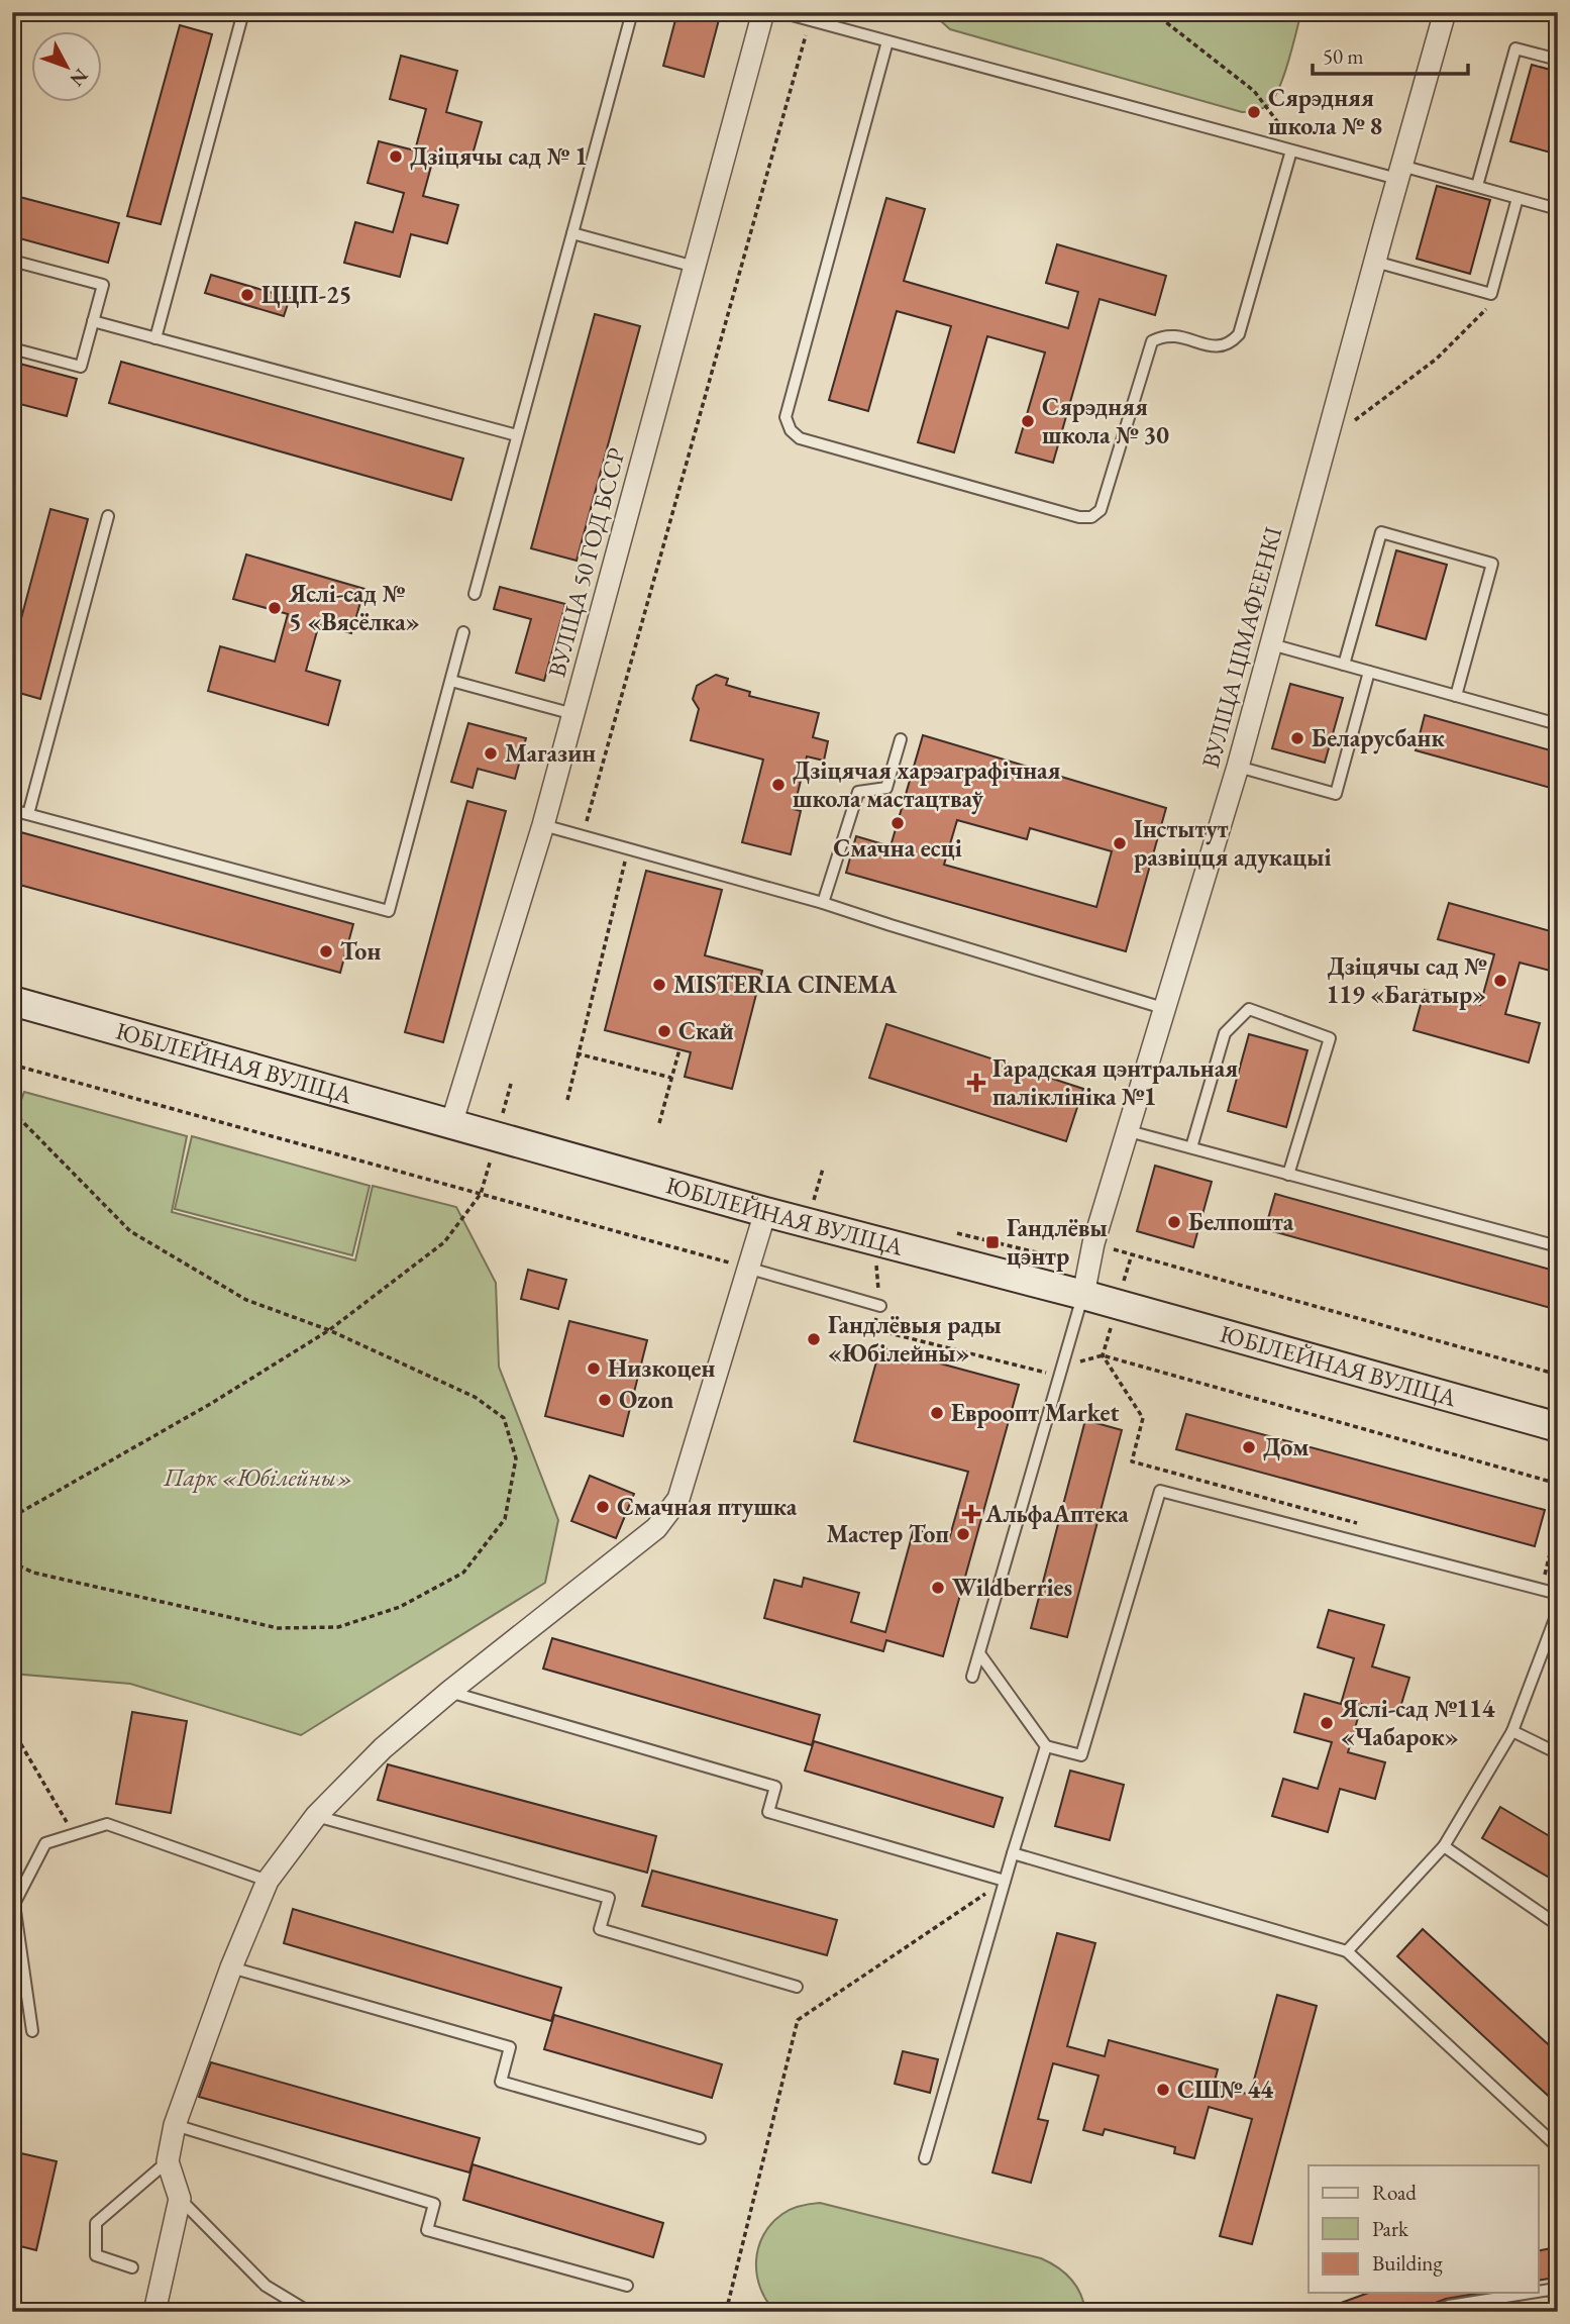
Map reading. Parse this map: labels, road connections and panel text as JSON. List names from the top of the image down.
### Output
{
  "streets": {
    "main road": ["ЮБІЛЕЙНАЯ ВУЛІЦА"],
    "street": ["ВУЛІЦА 50 ГОД БССР", "ВУЛІЦА ЦІМАФЕЕНКІ"]
  },
  "crossings": [
    ["ВУЛІЦА 50 ГОД БССР", "ЮБІЛЕЙНАЯ ВУЛІЦА"],
    ["ВУЛІЦА ЦІМАФЕЕНКІ", "ЮБІЛЕЙНАЯ ВУЛІЦА"]
  ],
  "parks": ["Парк «Юбілейны»"],
  "places": {
    "other": [
      "Сярэдняя школа № 8",
      "Дзіцячы сад № 1",
      "ЦЦП-25",
      "Сярэдняя школа № 30",
      "Яслі-сад № 5 «Вясёлка»",
      "Беларусбанк",
      "Магазин",
      "Дзіцячая харэаграфічная школа мастацтваў",
      "Смачна есцi",
      "Інстытут развіцця адукацыі",
      "Тон",
      "Дзіцячы сад № 119 «Багатыр»",
      "MISTERIA CINEMA",
      "Скай",
      "Белпошта",
      "Гандлёвыя рады «Юбілейны»",
      "Низкоцен",
      "Ozon",
      "Евроопт Market",
      "Дом",
      "Смачная птушка",
      "Мастер Топ",
      "Wildberries",
      "Яслі-сад №114 «Чабарок»",
      "СШ№ 44"
    ],
    "health": ["Гарадская цэнтральная паліклініка №1", "АльфаАптека"],
    "transit": ["Гандлёвы цэнтр"]
  },
  "legend": ["Road", "Park", "Building"],
  "scale_bar": "50 m",
  "north": "bottom right"
}
